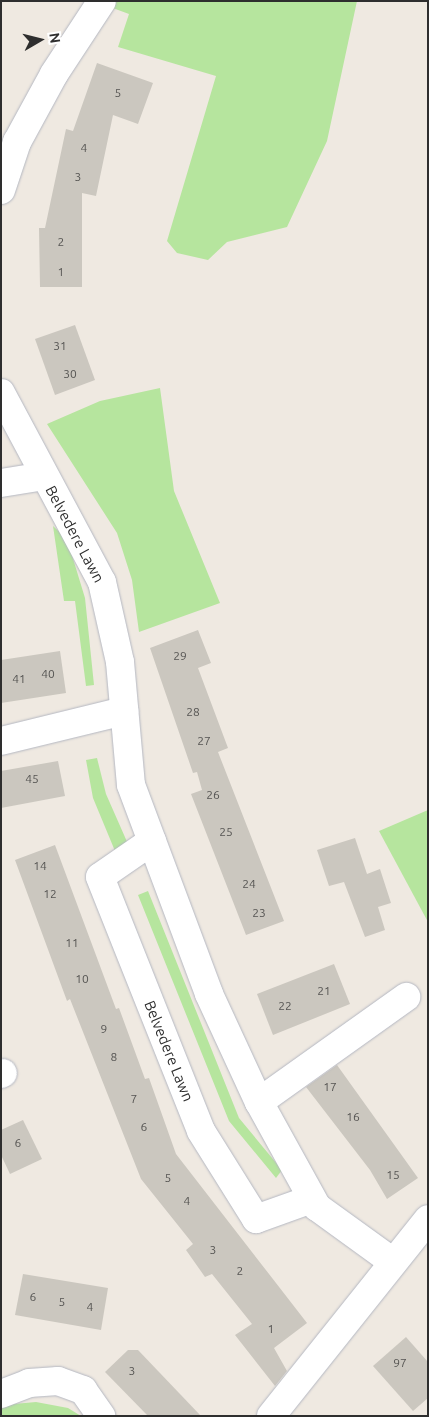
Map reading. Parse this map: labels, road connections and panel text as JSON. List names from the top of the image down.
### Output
{
  "streets": {
    "street": ["Belvedere Lawn"]
  },
  "house_numbers": [
    "5",
    "4",
    "3",
    "2",
    "1",
    "31",
    "30",
    "29",
    "40",
    "41",
    "28",
    "27",
    "45",
    "26",
    "25",
    "14",
    "24",
    "12",
    "23",
    "11",
    "10",
    "21",
    "22",
    "9",
    "8",
    "17",
    "7",
    "16",
    "6",
    "6",
    "15",
    "5",
    "4",
    "3",
    "2",
    "6",
    "5",
    "4",
    "1",
    "97",
    "3"
  ],
  "north": "right"
}
